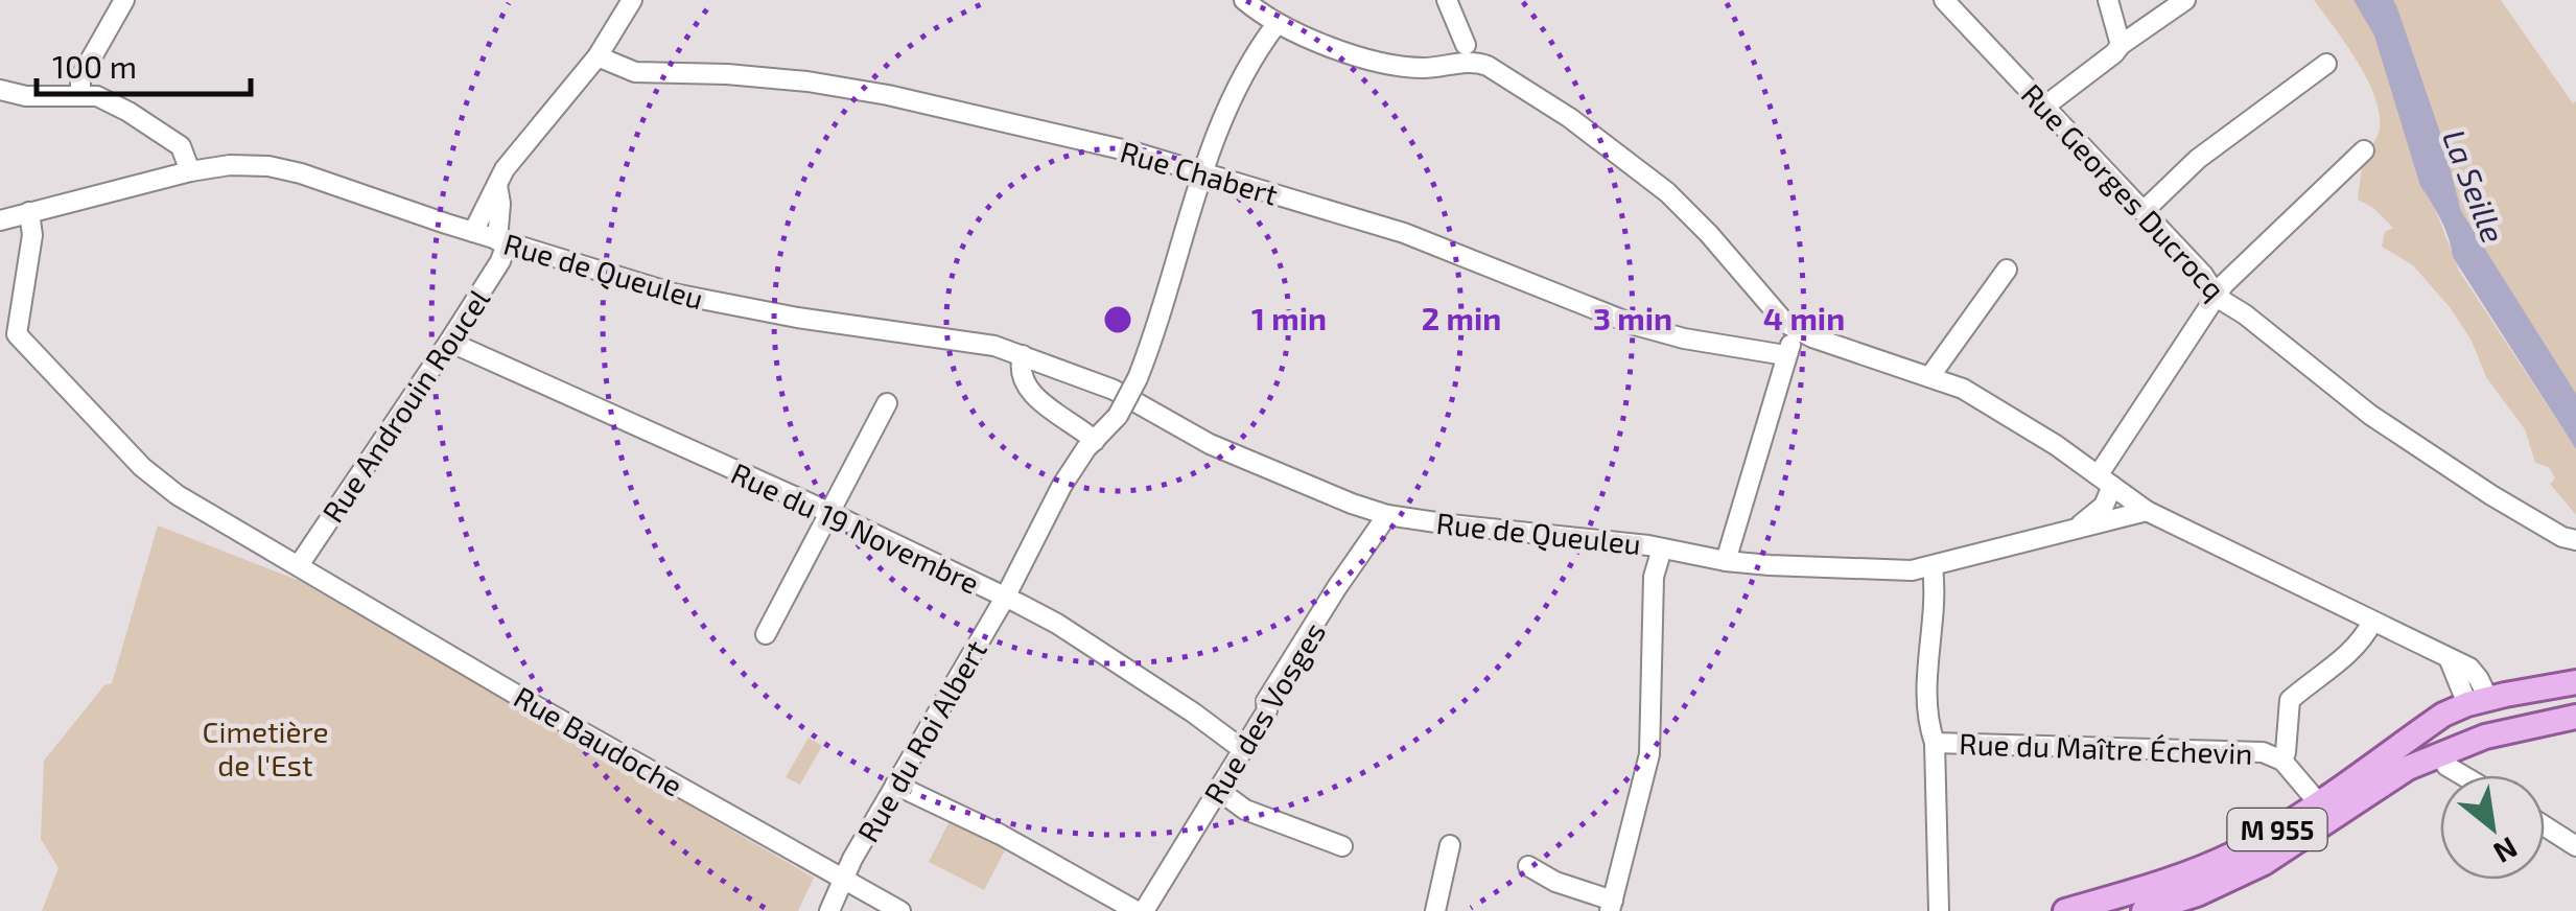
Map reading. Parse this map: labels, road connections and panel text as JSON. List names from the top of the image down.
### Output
{
  "streets": {
    "main road": ["M 955"],
    "street": [
      "Rue Chabert",
      "Rue Georges Ducrocq",
      "Rue de Queuleu",
      "Rue Androuin Roucel",
      "Rue du 19 Novembre",
      "Rue des Vosges",
      "Rue Baudoche",
      "Rue du Roi Albert",
      "Rue du Maître Échevin"
    ]
  },
  "crossings": [
    ["Rue Chabert", "Rue du Roi Albert"],
    ["Rue de Queuleu", "Rue Androuin Roucel"],
    ["Rue de Queuleu", "Rue des Vosges"],
    ["Rue Androuin Roucel", "Rue du 19 Novembre"],
    ["Rue Androuin Roucel", "Rue Baudoche"],
    ["Rue du 19 Novembre", "Rue des Vosges"],
    ["Rue du 19 Novembre", "Rue du Roi Albert"],
    ["Rue Baudoche", "Rue du Roi Albert"],
    ["Rue du Maître Échevin", "M 955"]
  ],
  "water": ["La Seille"],
  "parks": ["Cimetière de l'Est"],
  "scale_bar": "100 m",
  "north": "bottom right",
  "rings": [
    "1 min",
    "2 min",
    "3 min",
    "4 min"
  ]
}
